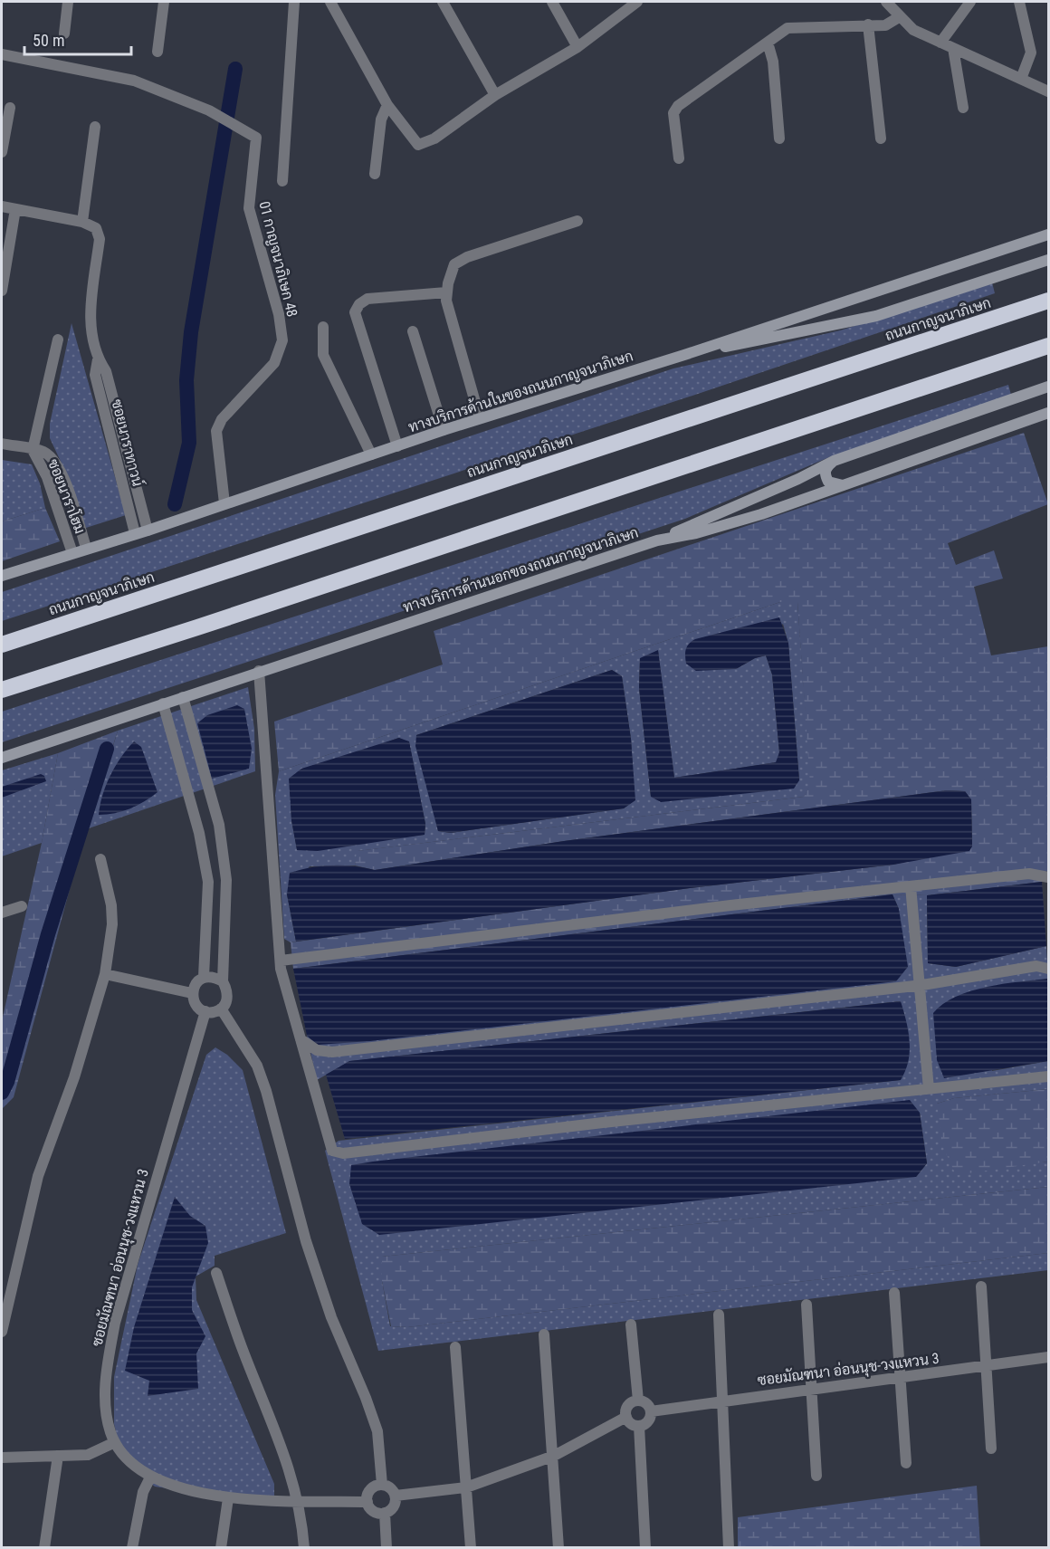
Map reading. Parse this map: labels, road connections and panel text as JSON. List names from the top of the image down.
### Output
{
  "streets": {
    "highway": ["ถนนกาญจนาภิเษก"],
    "main road": ["ทางบริการด้านในของถนนกาญจนาภิเษก", "ทางบริการด้านนอกของถนนกาญจนาภิเษก"],
    "street": [
      "01 กาญจนาภิเษก 48",
      "ซอยนาราทาวน์",
      "ซอยนาราโฮม",
      "ซอยมัณฑนา อ่อนนุช-วงแหวน 3"
    ]
  },
  "crossings": [
    ["01 กาญจนาภิเษก 48", "ทางบริการด้านในของถนนกาญจนาภิเษก"],
    ["ทางบริการด้านในของถนนกาญจนาภิเษก", "ซอยนาราทาวน์"],
    ["ทางบริการด้านในของถนนกาญจนาภิเษก", "ซอยนาราโฮม"]
  ],
  "scale_bar": "50 m"
}
